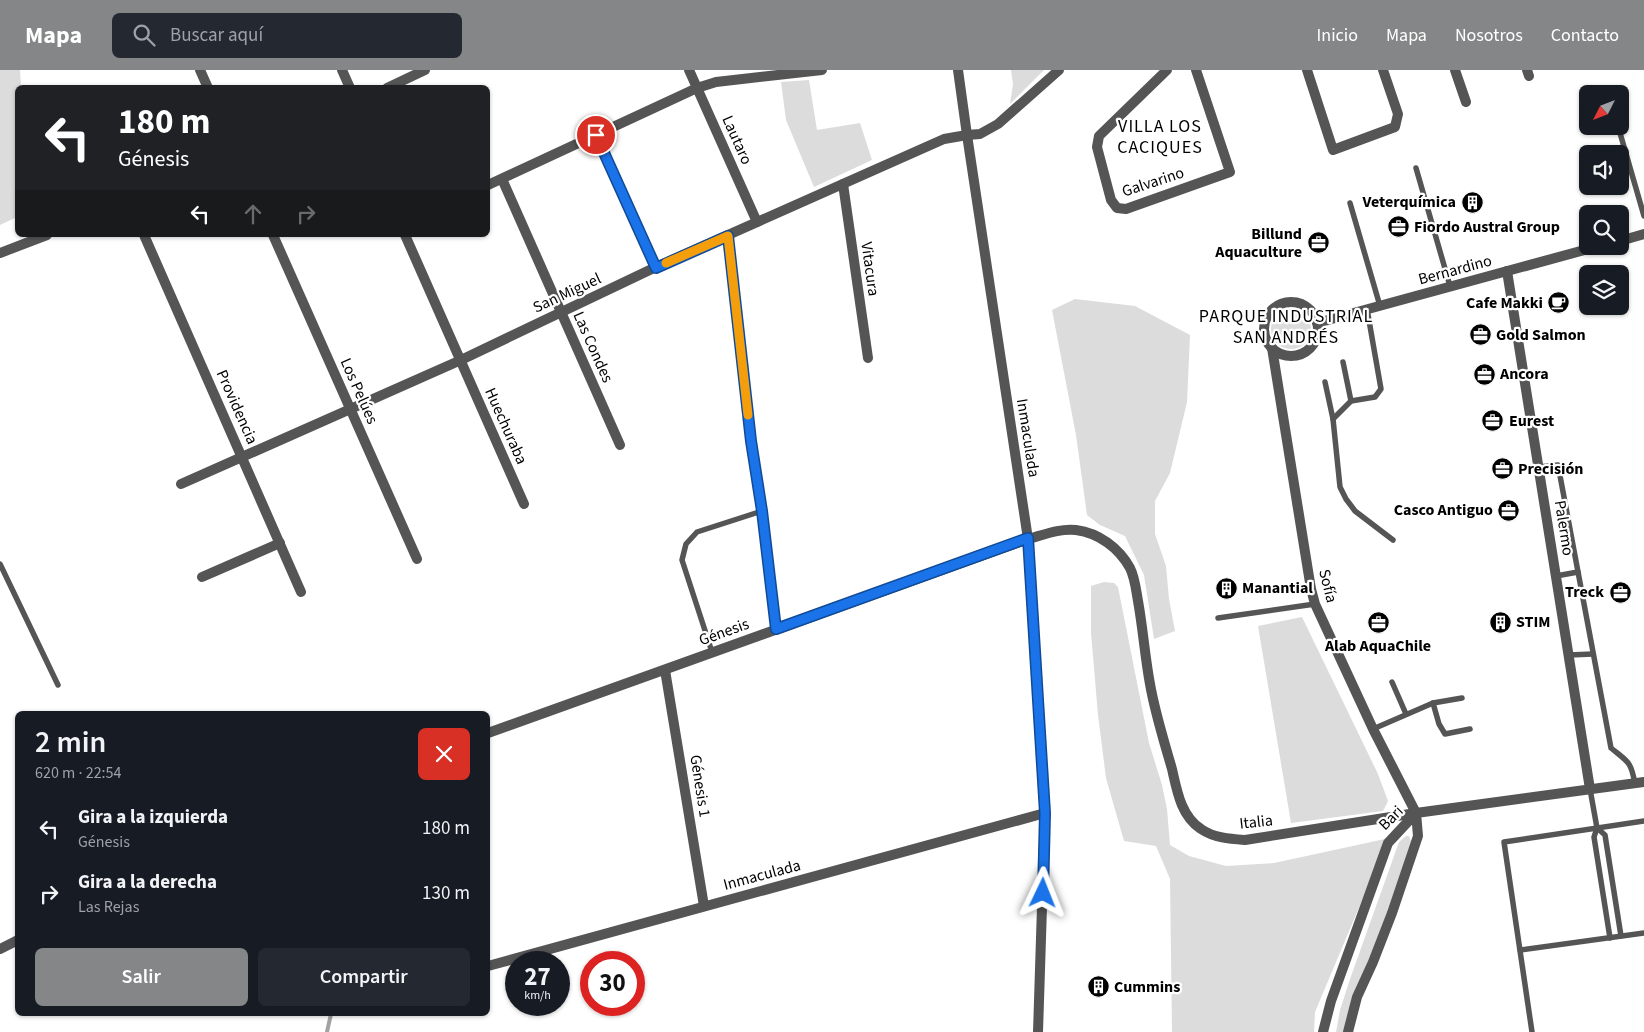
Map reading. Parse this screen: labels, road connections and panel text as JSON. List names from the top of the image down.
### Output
{
  "streets": {
    "street": [
      "Lautaro",
      "Galvarino",
      "Vitacura",
      "Bernardino",
      "San Miguel",
      "Las Condes",
      "Los Pelúes",
      "Providencia",
      "Huechuraba",
      "Inmaculada",
      "Palermo",
      "Sofía",
      "Génesis",
      "Génesis 1",
      "Bari",
      "Italia"
    ]
  },
  "crossings": [
    ["Lautaro", "San Miguel"],
    ["Vitacura", "San Miguel"],
    ["Bernardino", "Palermo"],
    ["Bernardino", "Sofía"],
    ["San Miguel", "Las Condes"],
    ["San Miguel", "Los Pelúes"],
    ["San Miguel", "Providencia"],
    ["San Miguel", "Huechuraba"],
    ["San Miguel", "Inmaculada"],
    ["Inmaculada", "Génesis"],
    ["Inmaculada", "Génesis 1"],
    ["Inmaculada", "Italia"],
    ["Palermo", "Italia"],
    ["Sofía", "Bari"],
    ["Sofía", "Italia"],
    ["Génesis", "Génesis 1"],
    ["Génesis", "Italia"],
    ["Bari", "Italia"]
  ],
  "districts": ["VILLA LOS CACIQUES", "PARQUE INDUSTRIAL SAN ANDRÉS"],
  "places": {
    "building": [
      "Veterquímica",
      "Manantial",
      "STIM",
      "Cummins"
    ],
    "office": [
      "Fiordo Austral Group",
      "Billund Aquaculture",
      "Gold Salmon",
      "Ancora",
      "Eurest",
      "Precisión",
      "Casco Antiguo",
      "Treck",
      "Alab AquaChile"
    ],
    "cafe": ["Cafe Makki"]
  },
  "north": "bottom left",
  "page": {
    "header": "Mapa",
    "search": "Buscar aquí",
    "nav": [
      "Inicio",
      "Mapa",
      "Nosotros",
      "Contacto"
    ],
    "turn": ["180 m", "Génesis"],
    "heading": ["2 min", "620 m · 22:54"],
    "list": [
      {
        "name": "Gira a la izquierda",
        "note": "Génesis",
        "value": "180 m"
      },
      {
        "name": "Gira a la derecha",
        "note": "Las Rejas",
        "value": "130 m"
      }
    ],
    "buttons": ["Salir", "Compartir"],
    "speed": "27 km/h",
    "limit": "30"
  }
}
